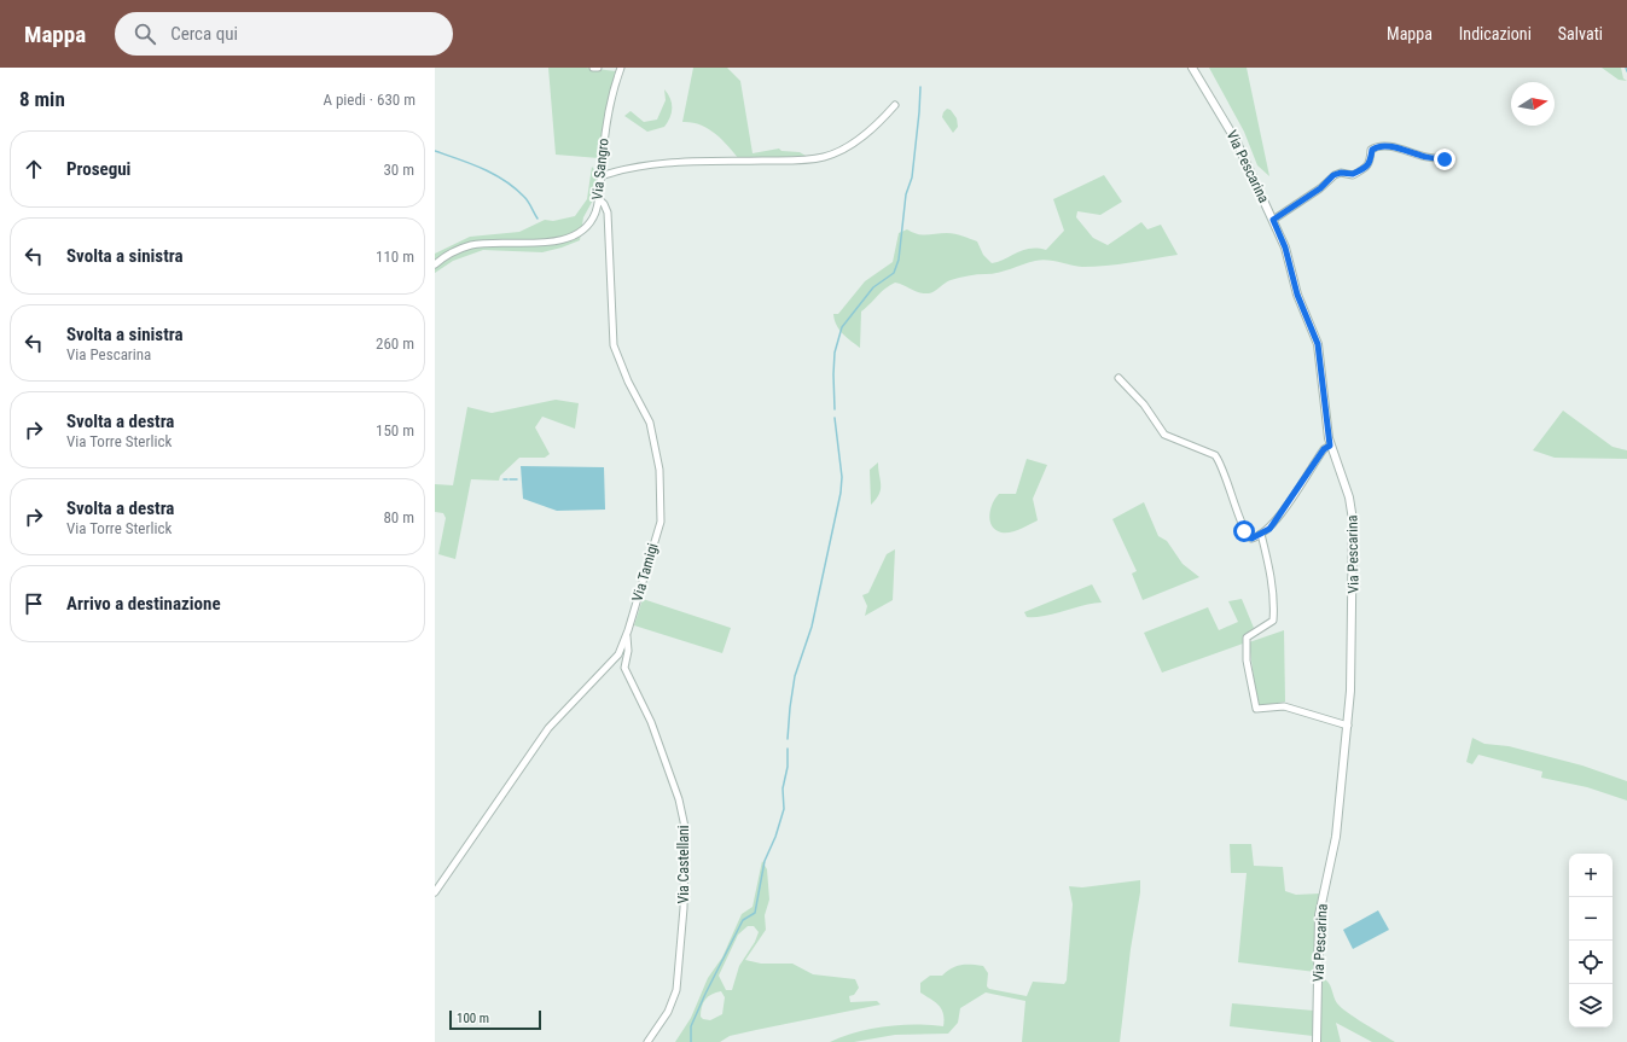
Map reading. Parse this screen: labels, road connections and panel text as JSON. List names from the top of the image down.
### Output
{
  "streets": {
    "street": [
      "Via Pescarina",
      "Via Sangro",
      "Via Tamigi",
      "Via Castellani"
    ]
  },
  "crossings": [
    ["Via Sangro", "Via Tamigi"],
    ["Via Tamigi", "Via Castellani"]
  ],
  "scale_bar": "100 m",
  "north": "right",
  "page": {
    "header": "Mappa",
    "search": "Cerca qui",
    "nav": ["Mappa", "Indicazioni", "Salvati"],
    "heading": ["8 min", "A piedi · 630 m"],
    "list": [
      ["Prosegui", "30 m"],
      ["Svolta a sinistra", "110 m"],
      ["Svolta a sinistra", "Via Pescarina", "260 m"],
      ["Svolta a destra", "Via Torre Sterlick", "150 m"],
      ["Svolta a destra", "Via Torre Sterlick", "80 m"],
      "Arrivo a destinazione"
    ],
    "map_buttons": ["+", "−"],
    "scale": "100 m"
  }
}
